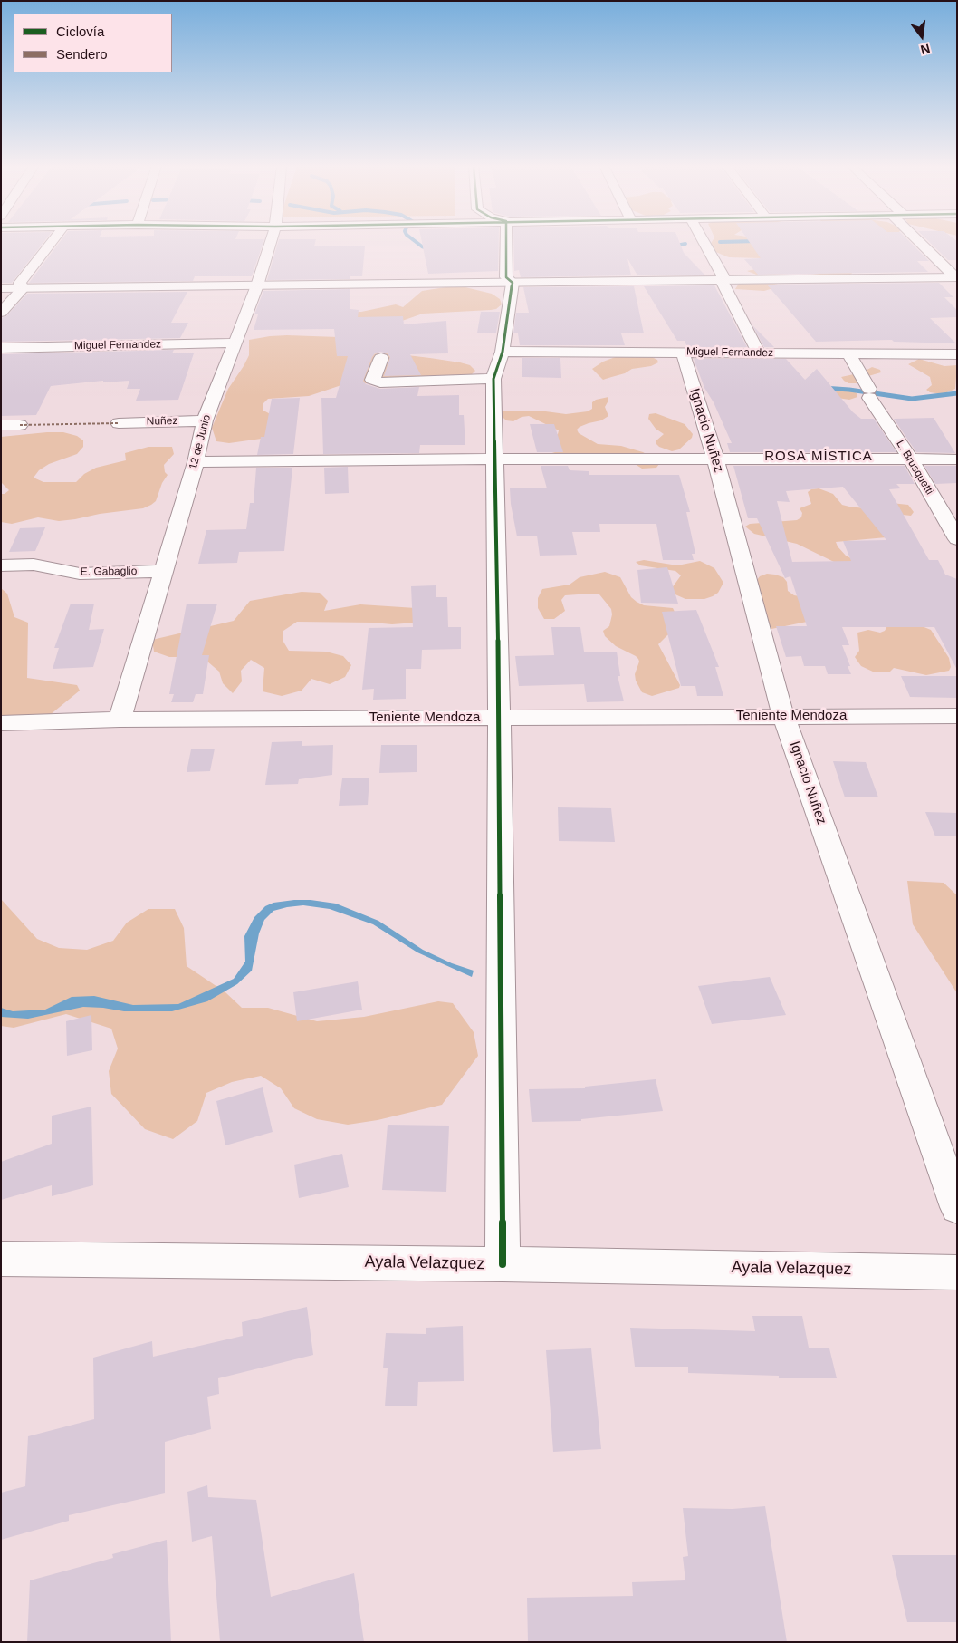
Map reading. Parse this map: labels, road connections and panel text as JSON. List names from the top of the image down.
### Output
{
  "streets": {
    "street": [
      "Miguel Fernandez",
      "Nuñez",
      "Ignacio Nuñez",
      "12 de Junio",
      "L. Brusquetti",
      "E. Gabaglio",
      "Teniente Mendoza",
      "Ayala Velazquez"
    ]
  },
  "crossings": [
    ["Miguel Fernandez", "Ignacio Nuñez"],
    ["Miguel Fernandez", "12 de Junio"],
    ["Miguel Fernandez", "L. Brusquetti"],
    ["Nuñez", "12 de Junio"],
    ["Ignacio Nuñez", "Teniente Mendoza"],
    ["12 de Junio", "E. Gabaglio"],
    ["12 de Junio", "Teniente Mendoza"]
  ],
  "districts": ["ROSA MÍSTICA"],
  "legend": ["Ciclovía", "Sendero"],
  "north": "bottom"
}
